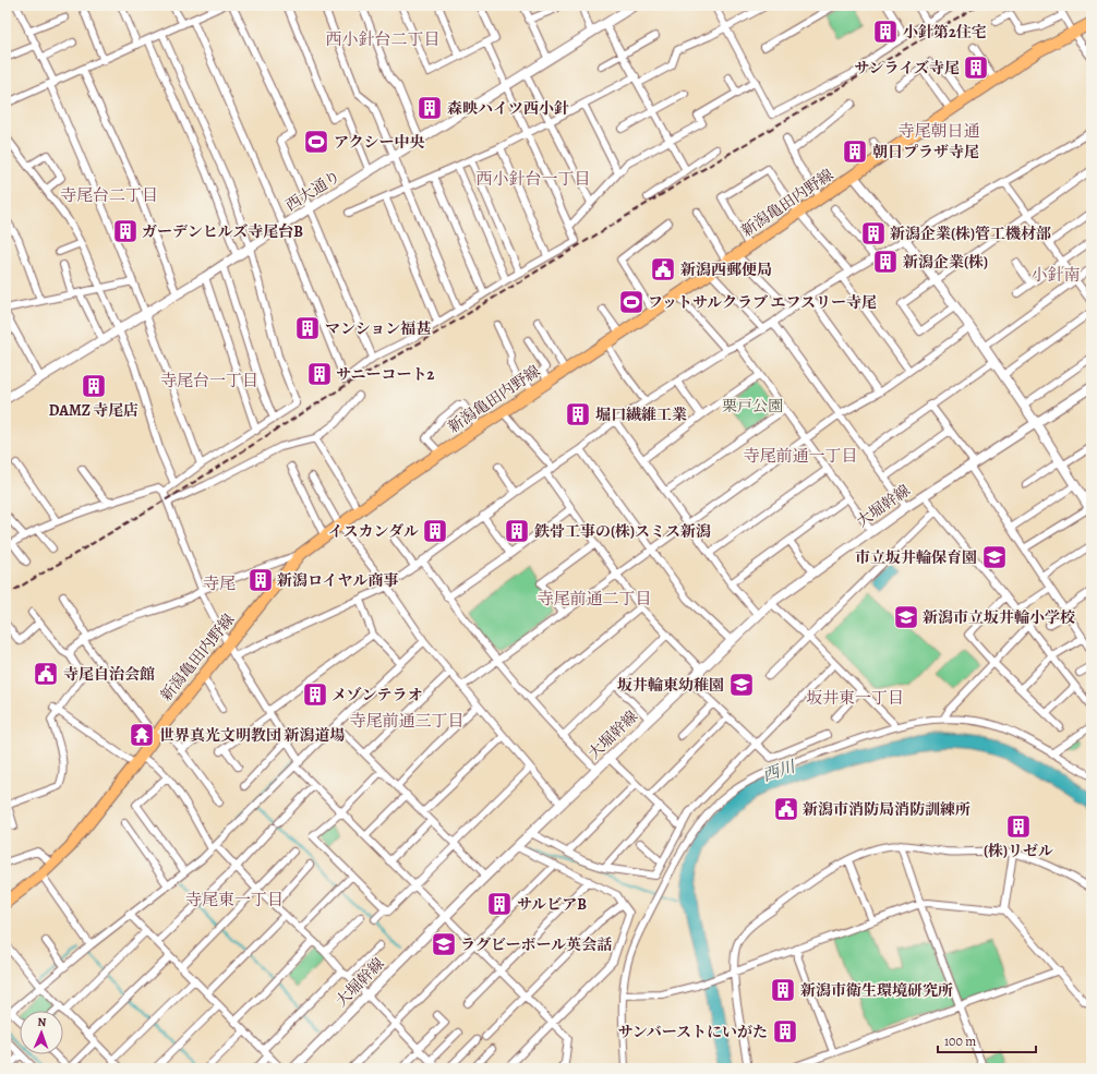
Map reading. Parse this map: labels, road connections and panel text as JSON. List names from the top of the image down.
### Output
{
  "streets": {
    "main road": ["新潟亀田内野線"],
    "street": ["西大通り", "大堀幹線"]
  },
  "districts": [
    "西小針台二丁目",
    "寺尾朝日通",
    "西小針台一丁目",
    "寺尾台二丁目",
    "小針南",
    "寺尾台一丁目",
    "寺尾前通一丁目",
    "寺尾",
    "寺尾前通二丁目",
    "坂井東一丁目",
    "寺尾前通三丁目",
    "寺尾東一丁目"
  ],
  "water": ["西川"],
  "parks": ["栗戸公園"],
  "places": {
    "building": [
      "小針第2住宅",
      "サンライズ寺尾",
      "森映ハイツ西小針",
      "朝日プラザ寺尾",
      "ガーデンヒルズ寺尾台B",
      "新潟企業(株)管工機材部",
      "新潟企業(株)",
      "マンション福甚",
      "サニーコート2",
      "DAMZ 寺尾店",
      "堀口繊維工業",
      "イスカンダル",
      "鉄骨工事の(株)スミス新潟",
      "新潟ロイヤル商事",
      "メゾンテラオ",
      "(株)リゼル",
      "サルビアB",
      "新潟市衛生環境研究所",
      "サンバーストにいがた"
    ],
    "sports": ["アクシー中央", "フットサルクラブ エフスリー寺尾"],
    "public building": ["新潟西郵便局", "寺尾自治会館", "新潟市消防局消防訓練所"],
    "school or university": [
      "市立坂井輪保育園",
      "新潟市立坂井輪小学校",
      "坂井輪東幼稚園",
      "ラグビーボール英会話"
    ],
    "temple": ["世界真光文明教団 新潟道場"]
  },
  "scale_bar": "100 m",
  "north": "top"
}
